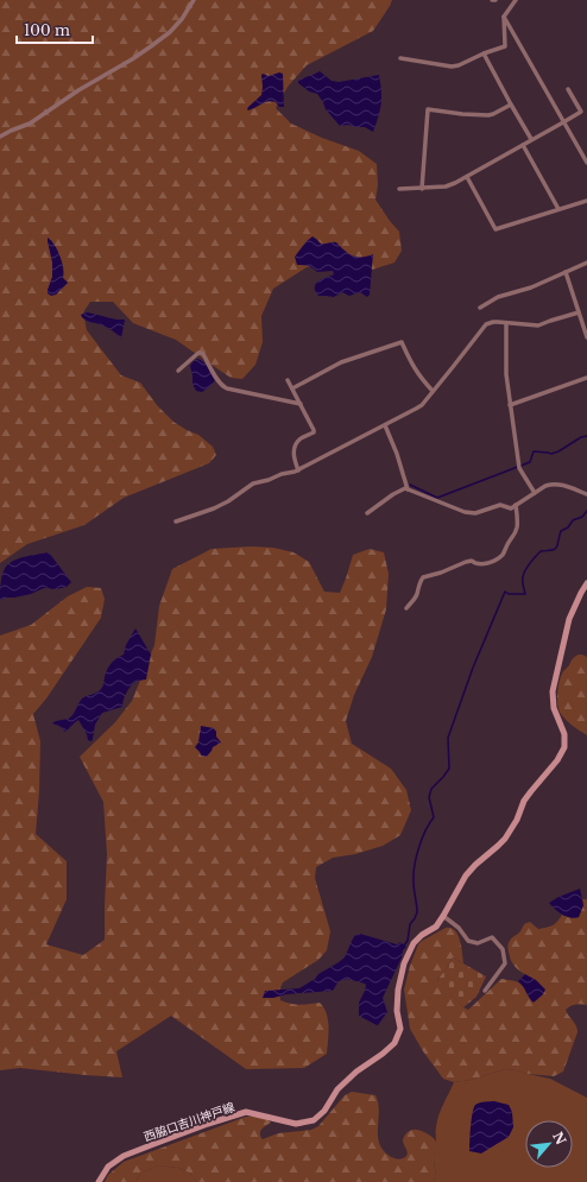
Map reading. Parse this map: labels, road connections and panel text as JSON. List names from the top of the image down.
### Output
{
  "streets": {
    "main road": ["西脇口吉川神戸線"]
  },
  "scale_bar": "100 m",
  "north": "top right"
}
